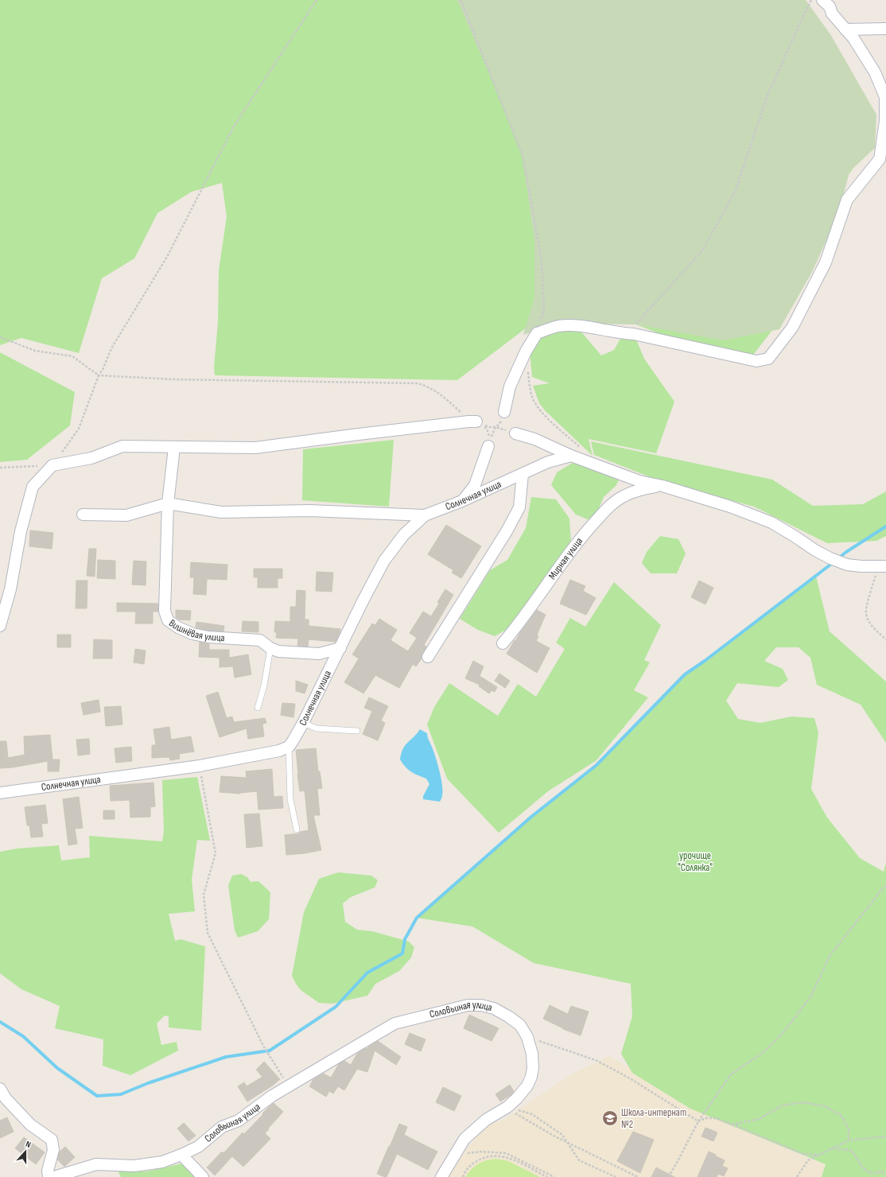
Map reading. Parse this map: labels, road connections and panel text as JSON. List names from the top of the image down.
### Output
{
  "streets": {
    "street": [
      "Солнечная улица",
      "Мирная улица",
      "Вишнёвая улица",
      "Соловьиная улица"
    ]
  },
  "crossings": [
    ["Солнечная улица", "Вишнёвая улица"]
  ],
  "parks": ["урочище \"Солянка\""],
  "places": {
    "school or university": ["Школа-интернат №2"]
  },
  "north": "top"
}
